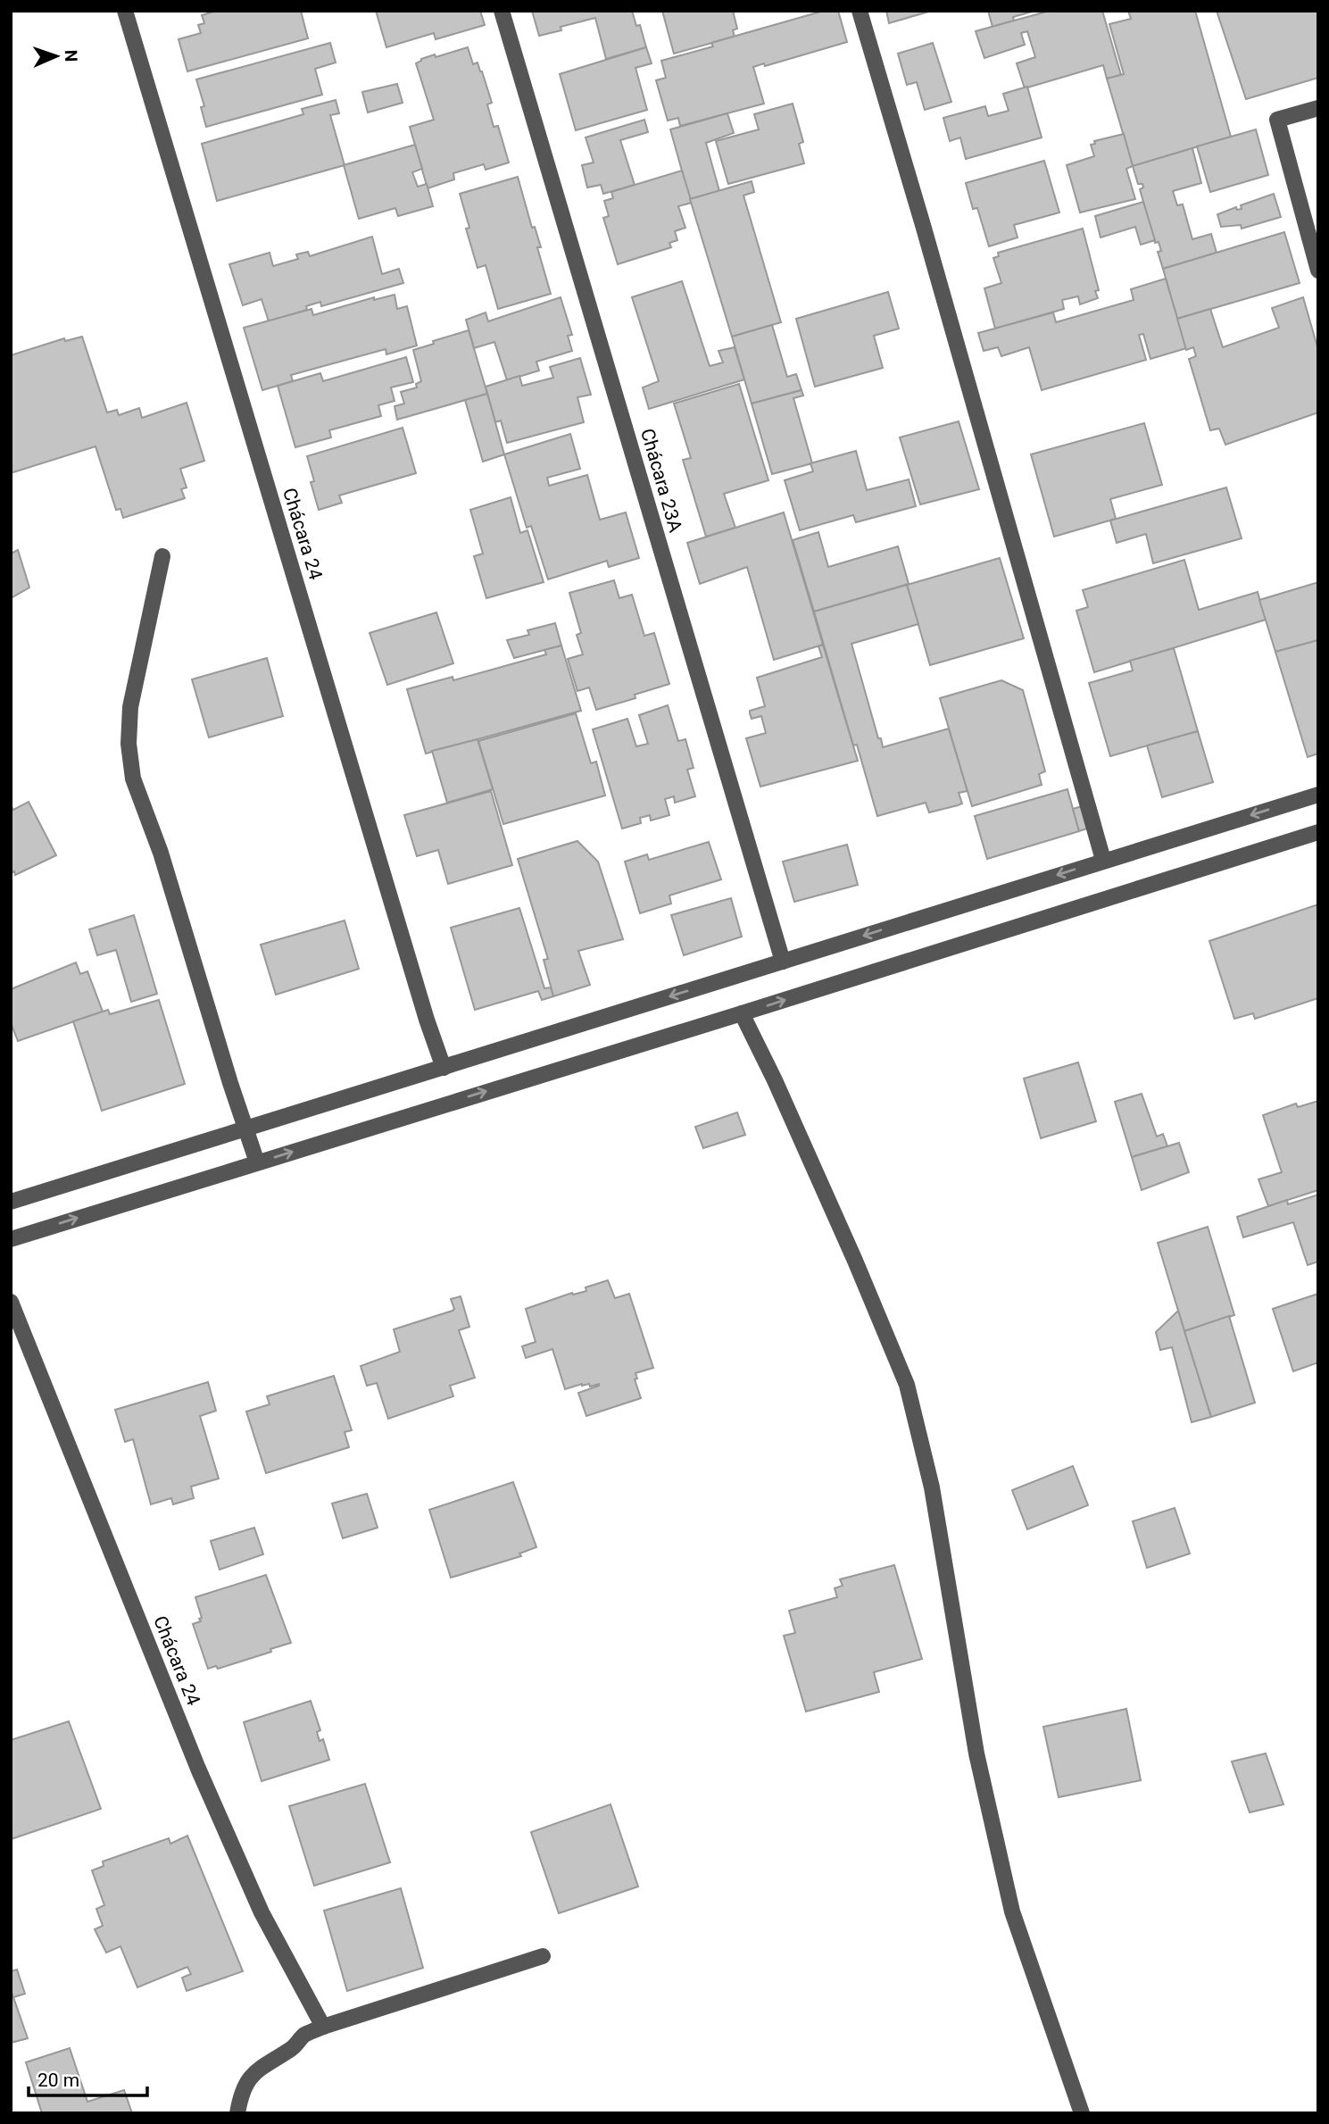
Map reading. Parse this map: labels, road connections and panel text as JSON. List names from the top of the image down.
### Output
{
  "streets": {
    "street": ["Chácara 23A", "Chácara 24"]
  },
  "scale_bar": "20 m",
  "north": "right"
}
